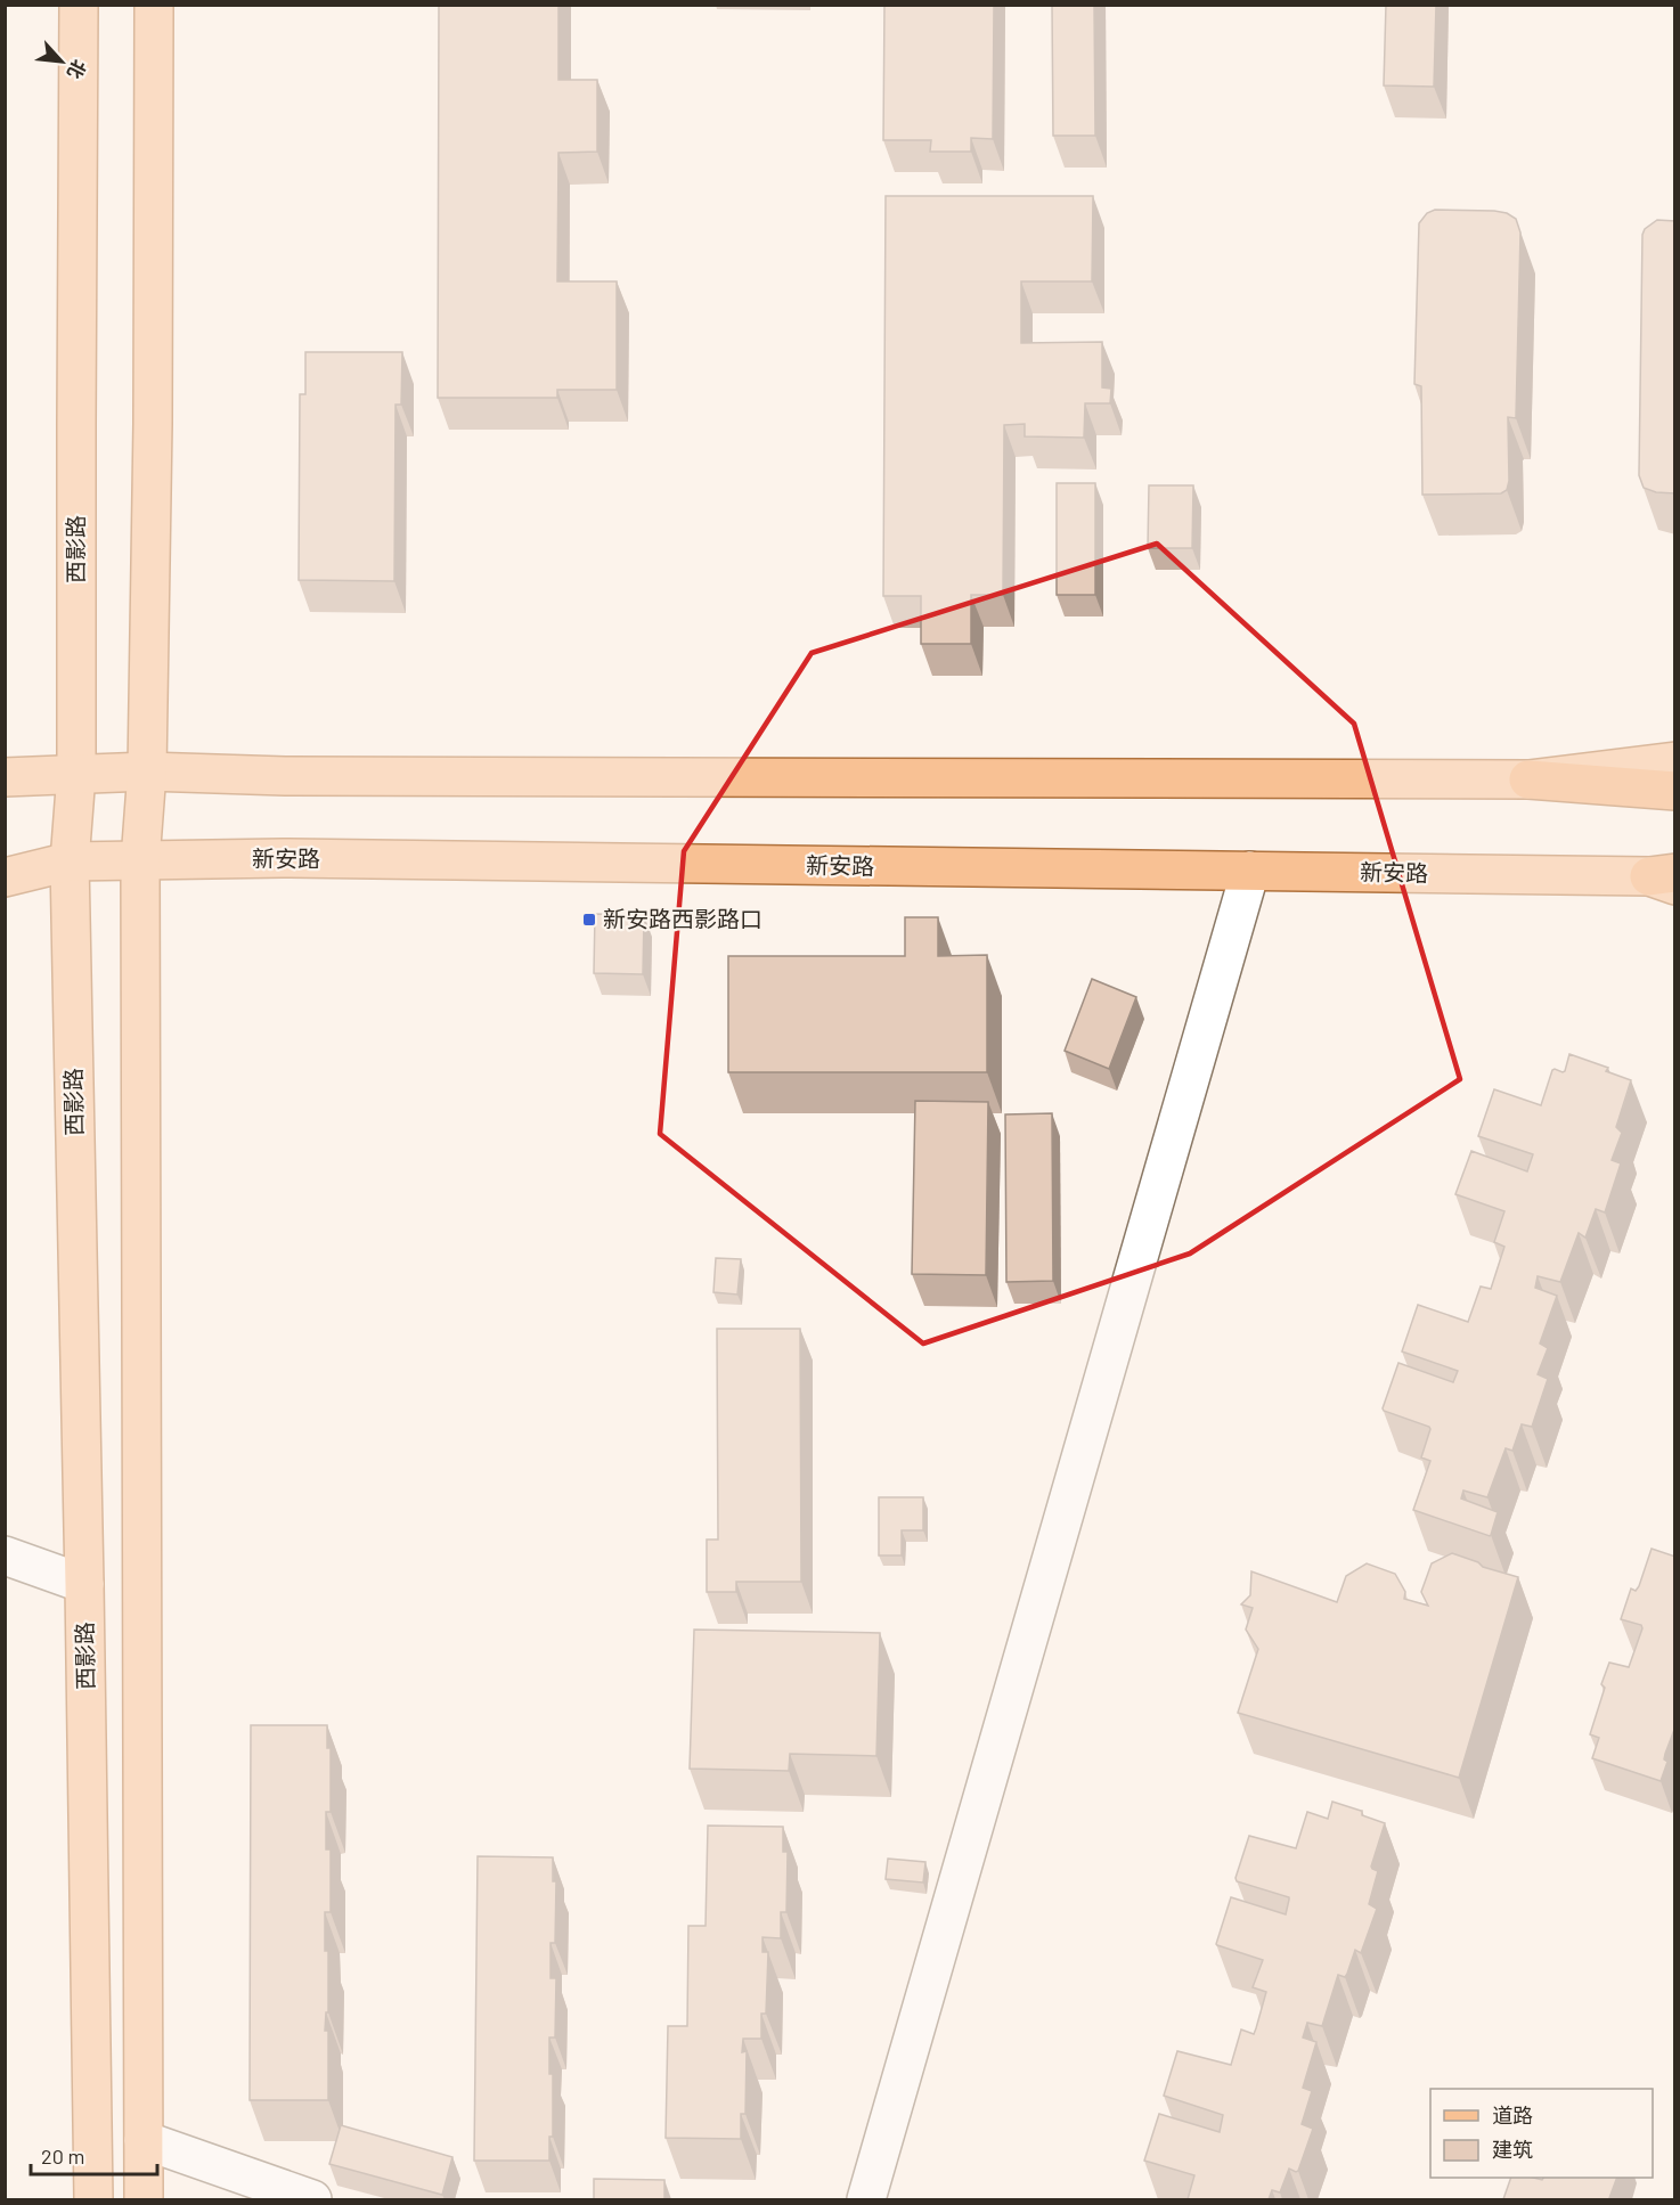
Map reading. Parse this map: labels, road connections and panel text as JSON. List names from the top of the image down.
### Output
{
  "streets": {
    "main road": ["西影路", "新安路"]
  },
  "crossings": [
    ["西影路", "新安路"]
  ],
  "places": {
    "transit": ["新安路西影路口"]
  },
  "legend": ["道路", "建筑"],
  "scale_bar": "20 m",
  "north": "bottom right"
}
